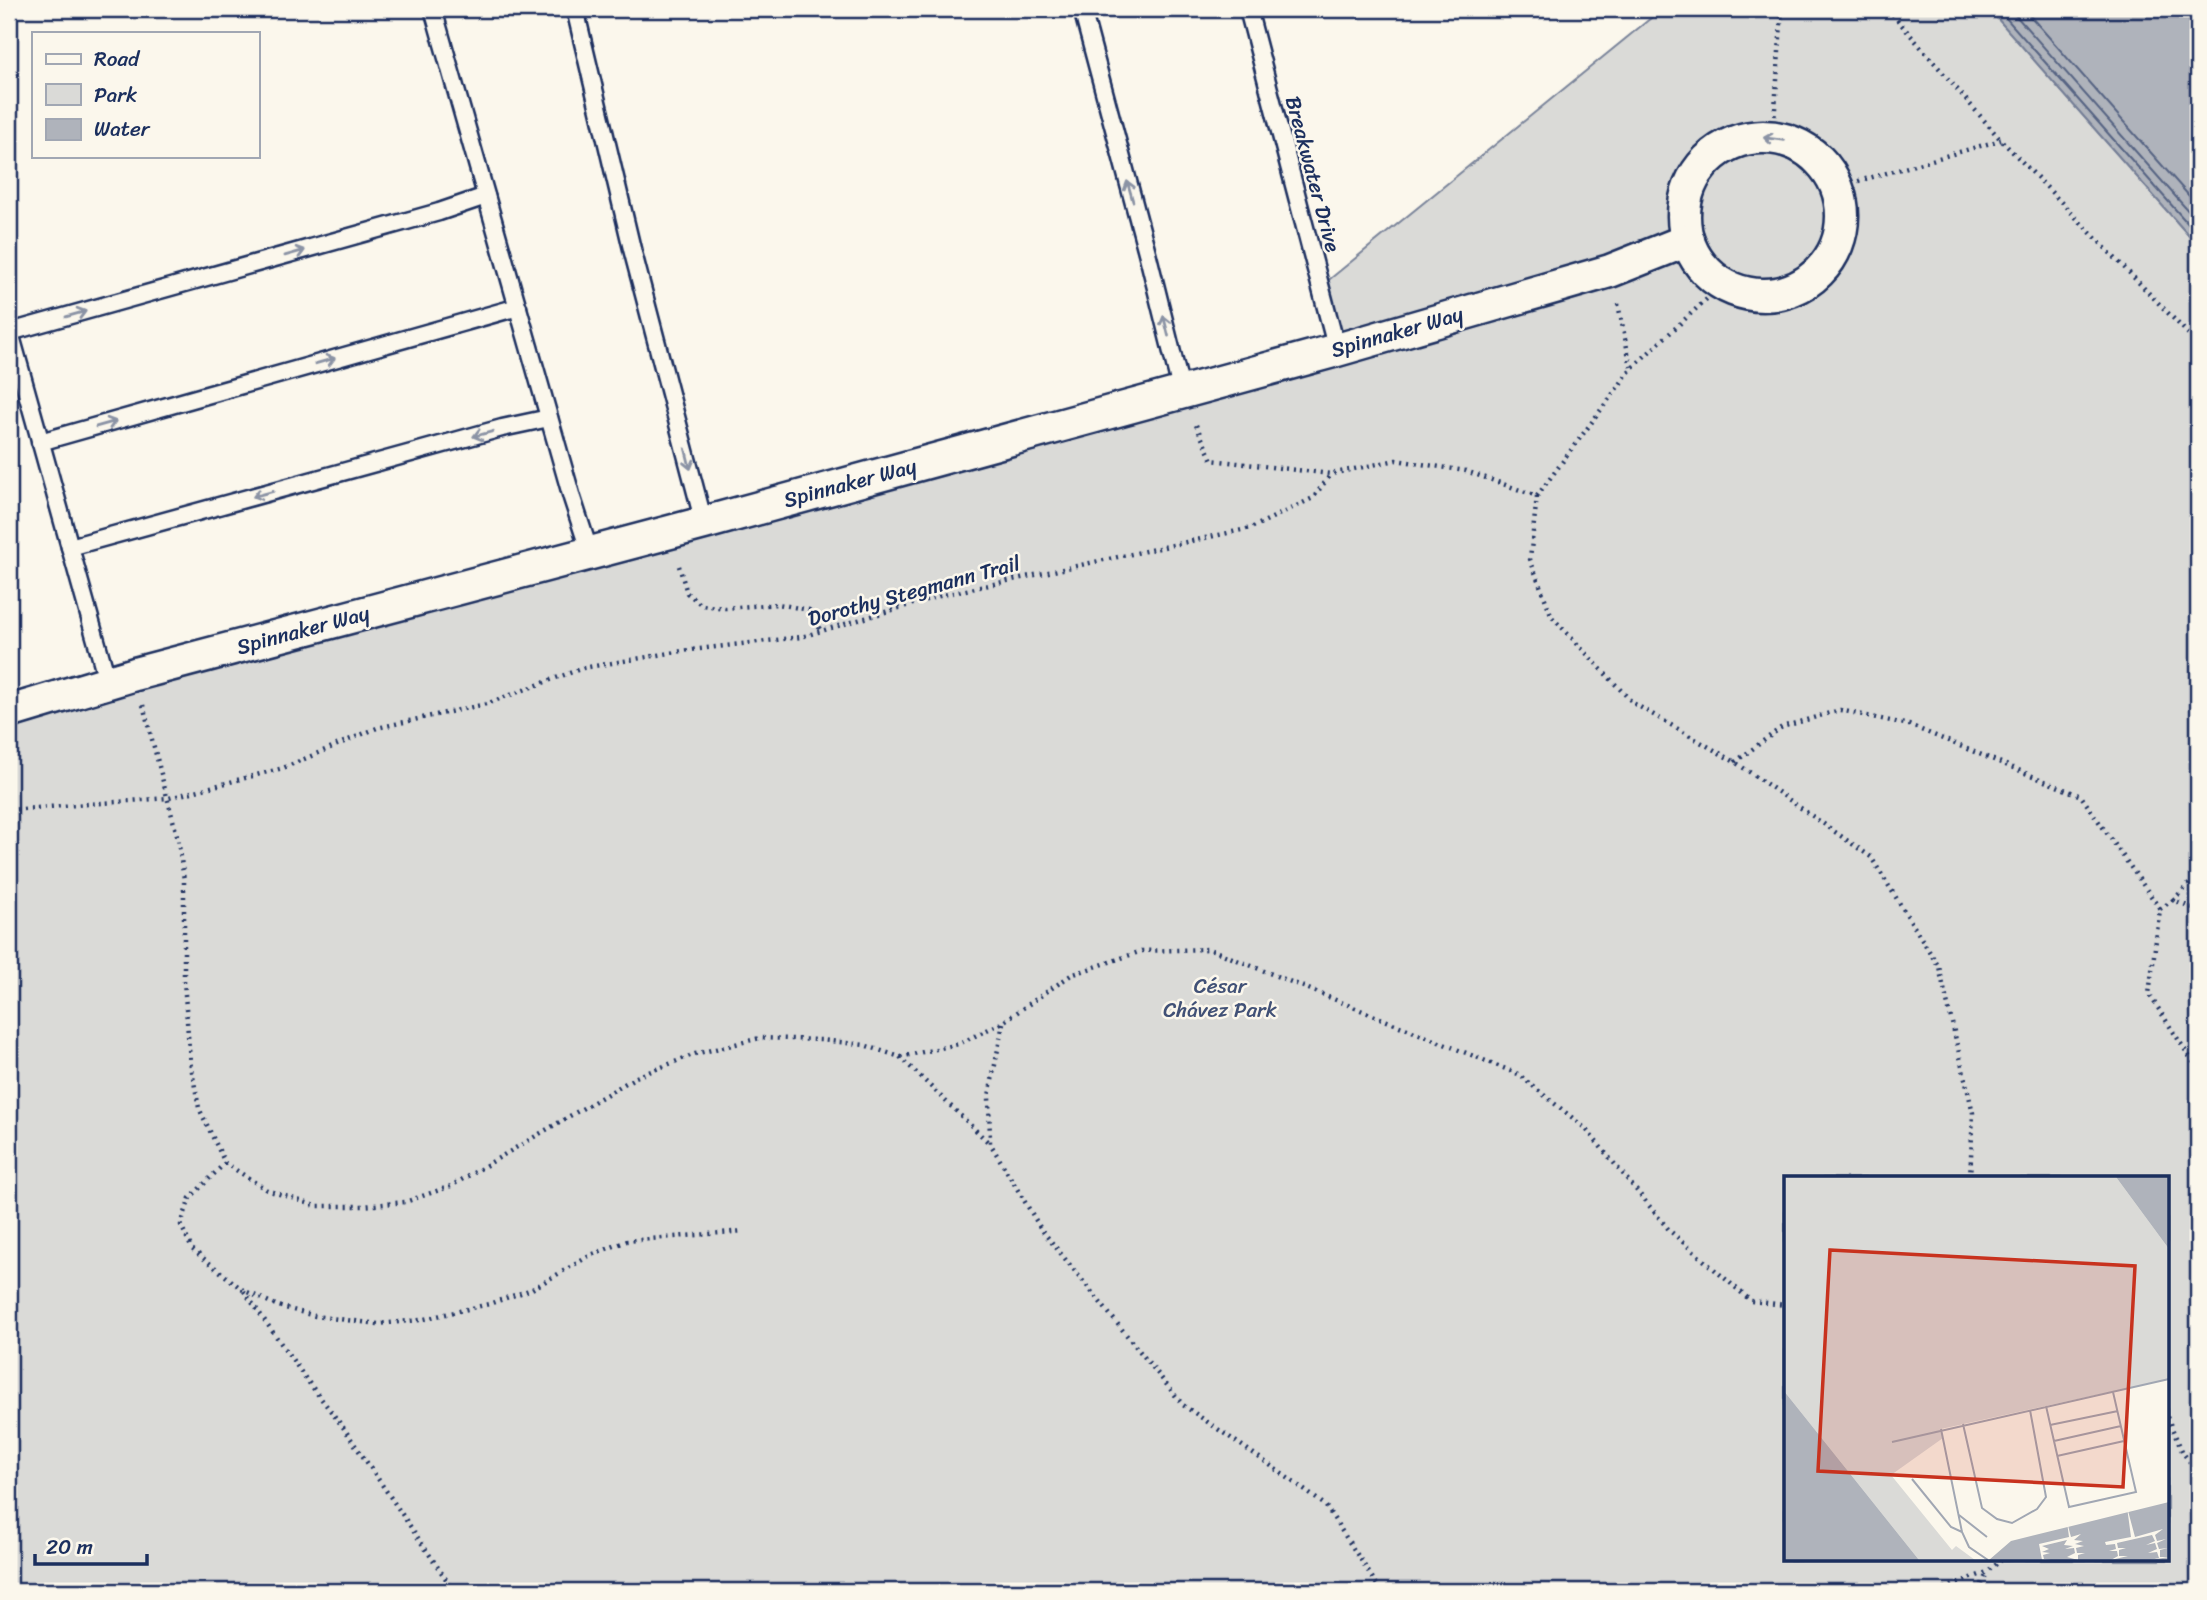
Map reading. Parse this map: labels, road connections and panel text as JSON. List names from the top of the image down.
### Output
{
  "streets": {
    "street": ["Spinnaker Way"],
    "lane": ["Breakwater Drive"],
    "path": ["Dorothy Stegmann Trail"]
  },
  "crossings": [
    ["Breakwater Drive", "Spinnaker Way"]
  ],
  "parks": ["César Chávez Park"],
  "legend": ["Road", "Park", "Water"],
  "scale_bar": "20 m"
}
